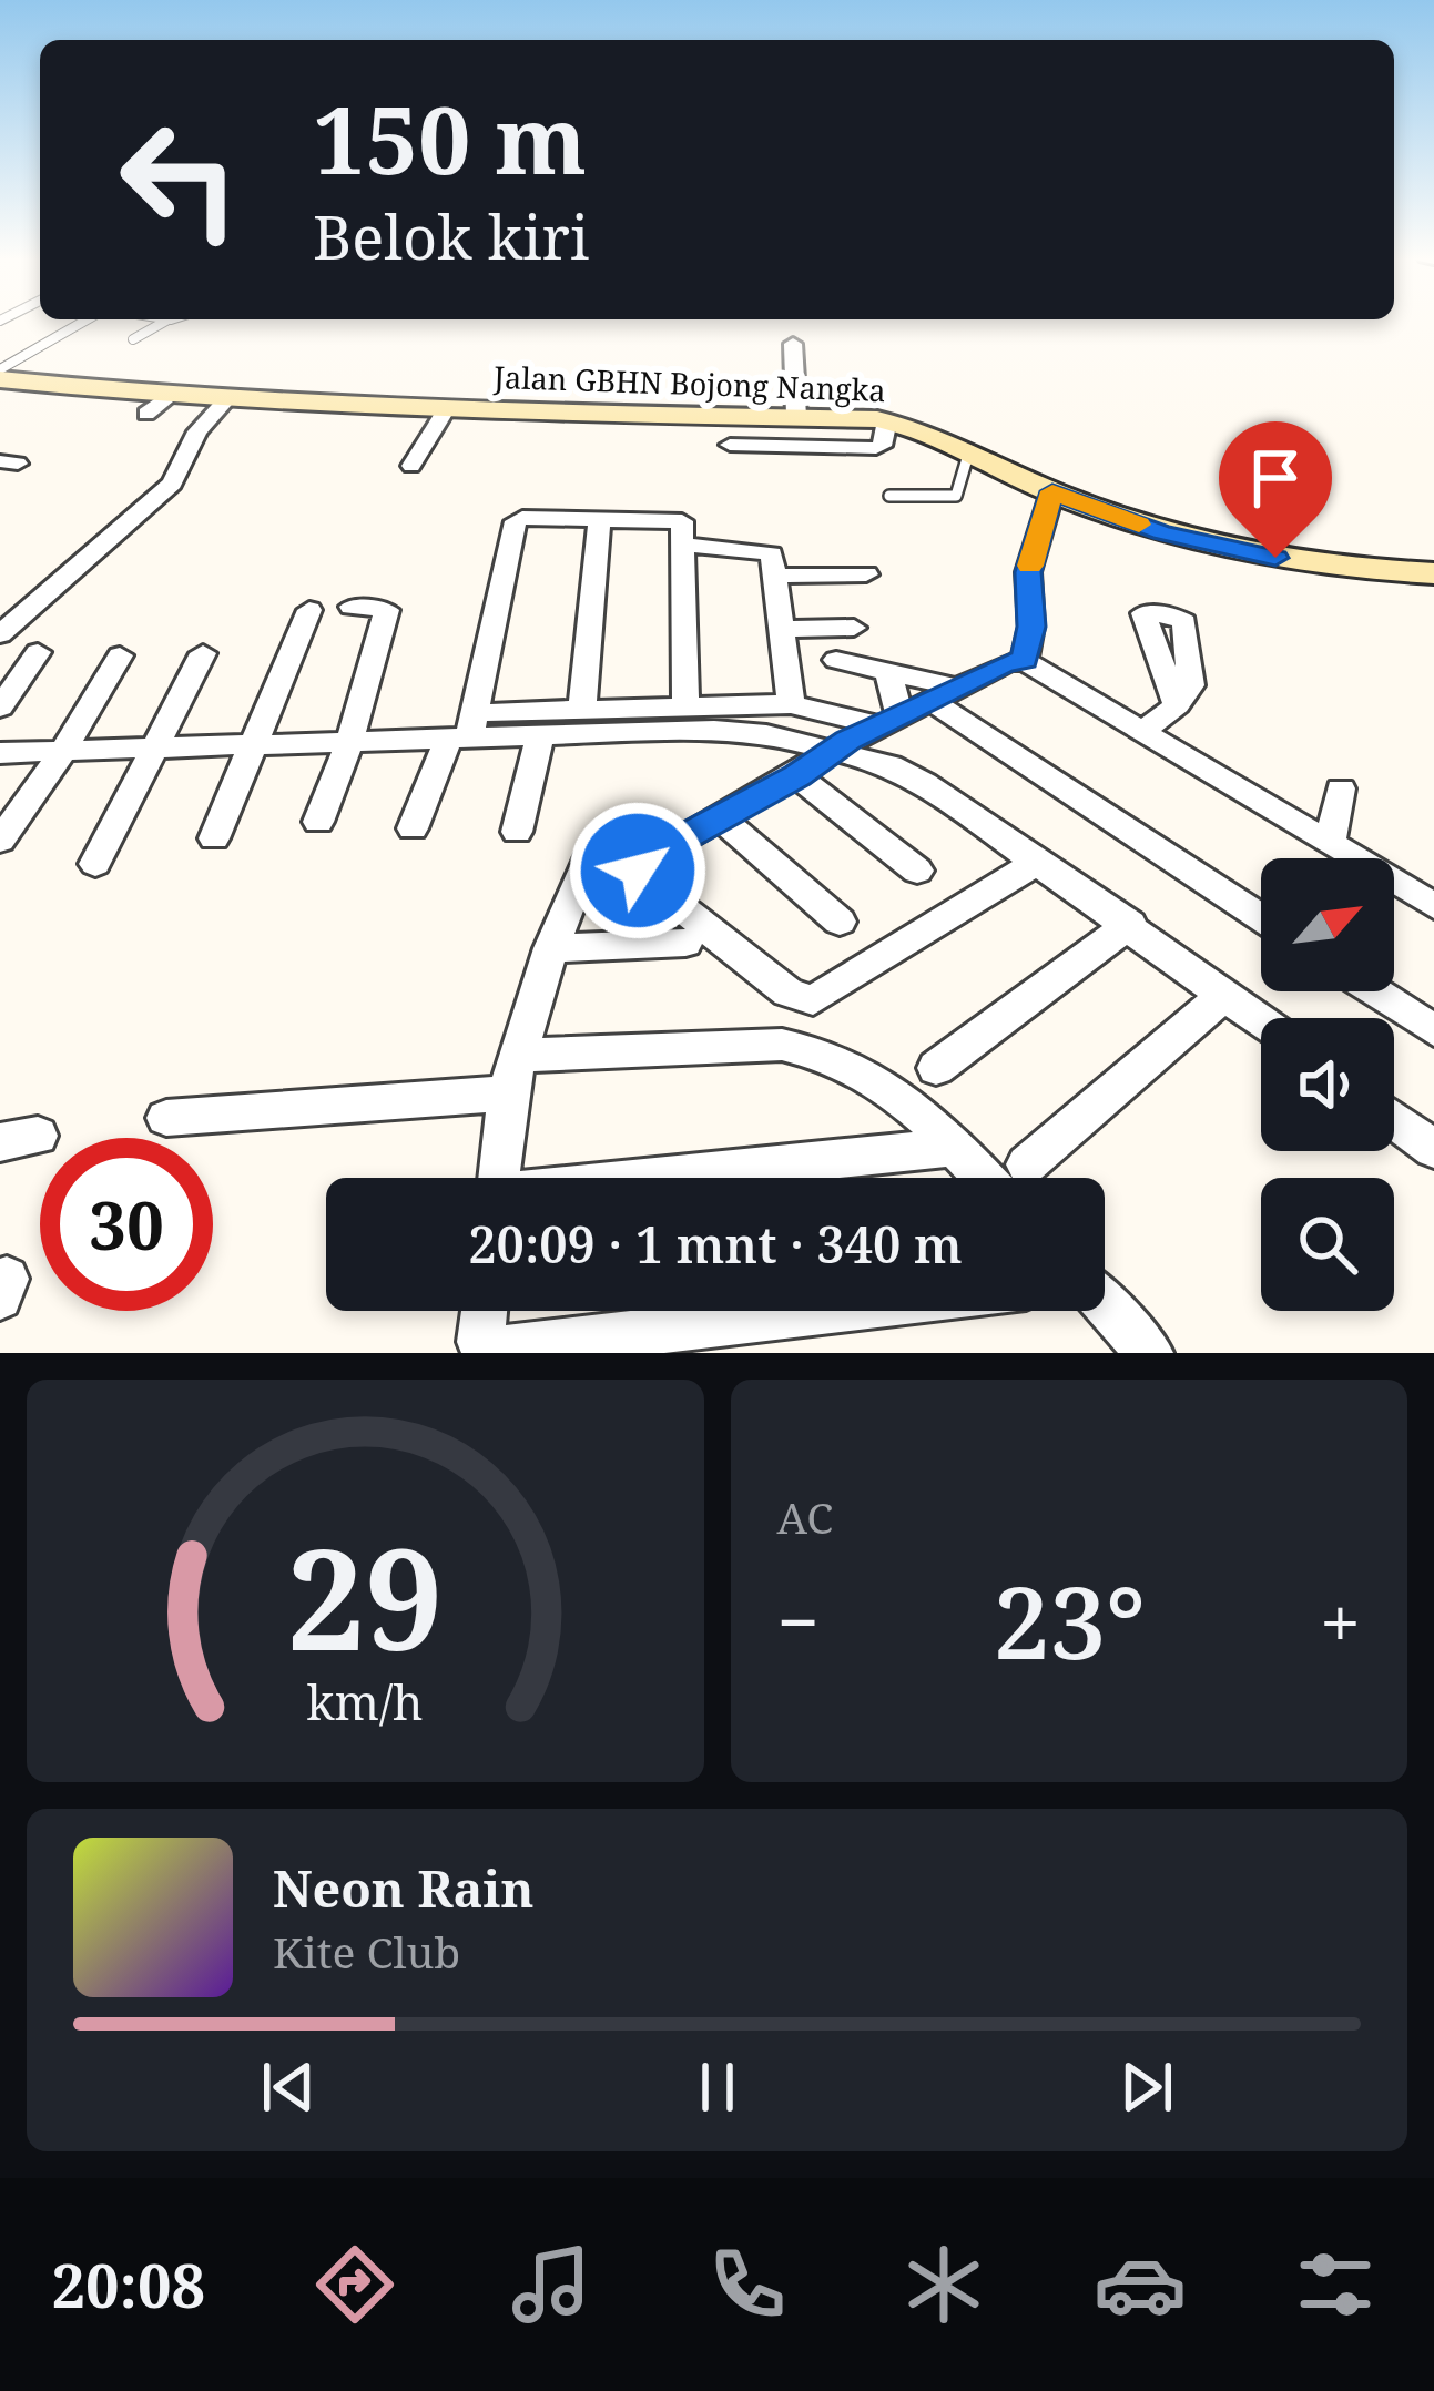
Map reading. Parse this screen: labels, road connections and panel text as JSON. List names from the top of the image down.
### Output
{
  "streets": {
    "street": ["Jalan GBHN Bojong Nangka"]
  },
  "north": "top right",
  "page": {
    "turn": ["150 m", "Belok kiri"],
    "limit": "30",
    "trip": "20:09 · 1 mnt · 340 m",
    "tile": "AC",
    "heat": ["−", "23°", "+"],
    "song": ["Neon Rain", "Kite Club"],
    "tabs": "20:08",
    "gauge": ["29", "km/h"]
  }
}
